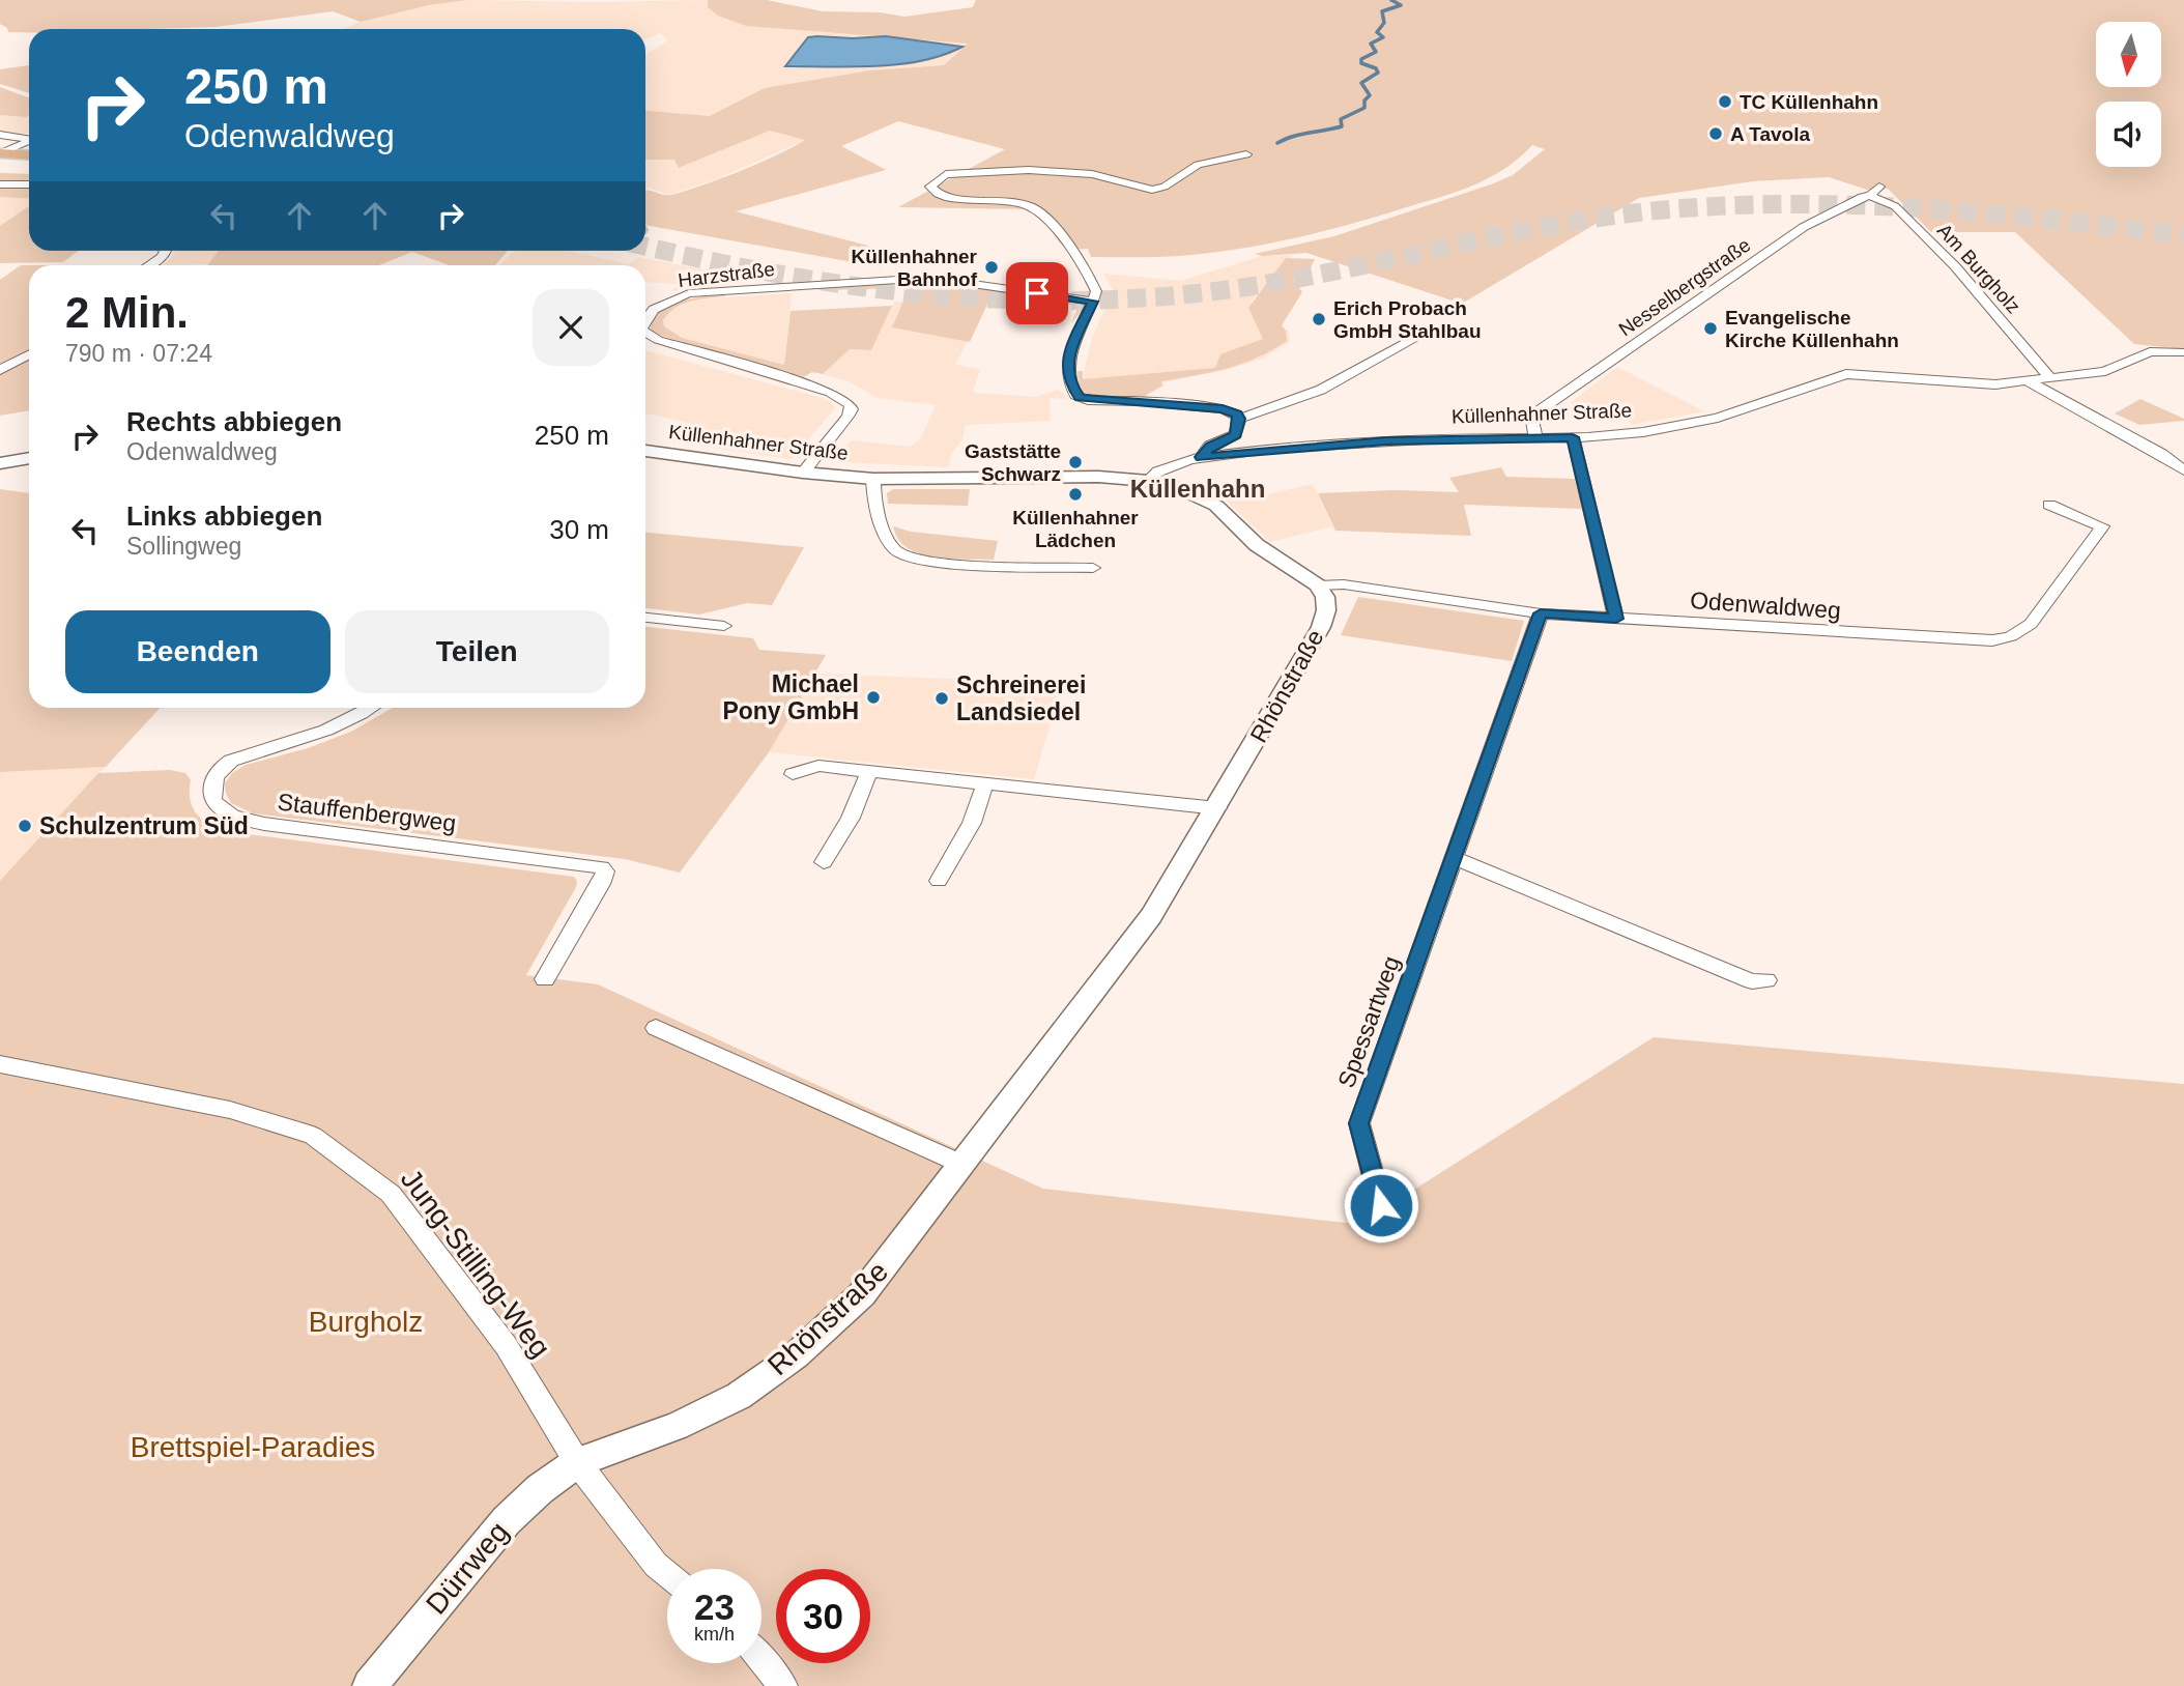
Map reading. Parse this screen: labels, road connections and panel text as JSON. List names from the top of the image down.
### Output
{
  "streets": {
    "street": [
      "Am Burgholz",
      "Harzstraße",
      "Nesselbergstraße",
      "Küllenhahner Straße",
      "Odenwaldweg",
      "Rhönstraße",
      "Stauffenbergweg",
      "Spessartweg",
      "Jung-Stilling-Weg",
      "Dürrweg"
    ]
  },
  "crossings": [
    ["Am Burgholz", "Nesselbergstraße"],
    ["Am Burgholz", "Küllenhahner Straße"],
    ["Harzstraße", "Küllenhahner Straße"],
    ["Nesselbergstraße", "Küllenhahner Straße"],
    ["Odenwaldweg", "Rhönstraße"],
    ["Odenwaldweg", "Spessartweg"],
    ["Rhönstraße", "Jung-Stilling-Weg"],
    ["Rhönstraße", "Dürrweg"],
    ["Jung-Stilling-Weg", "Dürrweg"]
  ],
  "districts": ["Küllenhahn"],
  "parks": ["Burgholz", "Brettspiel-Paradies"],
  "places": [
    "TC Küllenhahn",
    "A Tavola",
    "Küllenhahner Bahnhof",
    "Erich Probach GmbH Stahlbau",
    "Evangelische Kirche Küllenhahn",
    "Gaststätte Schwarz",
    "Küllenhahner Lädchen",
    "Michael Pony GmbH",
    "Schreinerei Landsiedel",
    "Schulzentrum Süd"
  ],
  "north": "bottom",
  "page": {
    "turn": ["250 m", "Odenwaldweg"],
    "heading": ["2 Min.", "790 m · 07:24"],
    "list": [
      {
        "name": "Rechts abbiegen",
        "note": "Odenwaldweg",
        "value": "250 m"
      },
      {
        "name": "Links abbiegen",
        "note": "Sollingweg",
        "value": "30 m"
      }
    ],
    "buttons": ["Beenden", "Teilen"],
    "speed": "23 km/h",
    "limit": "30"
  }
}
